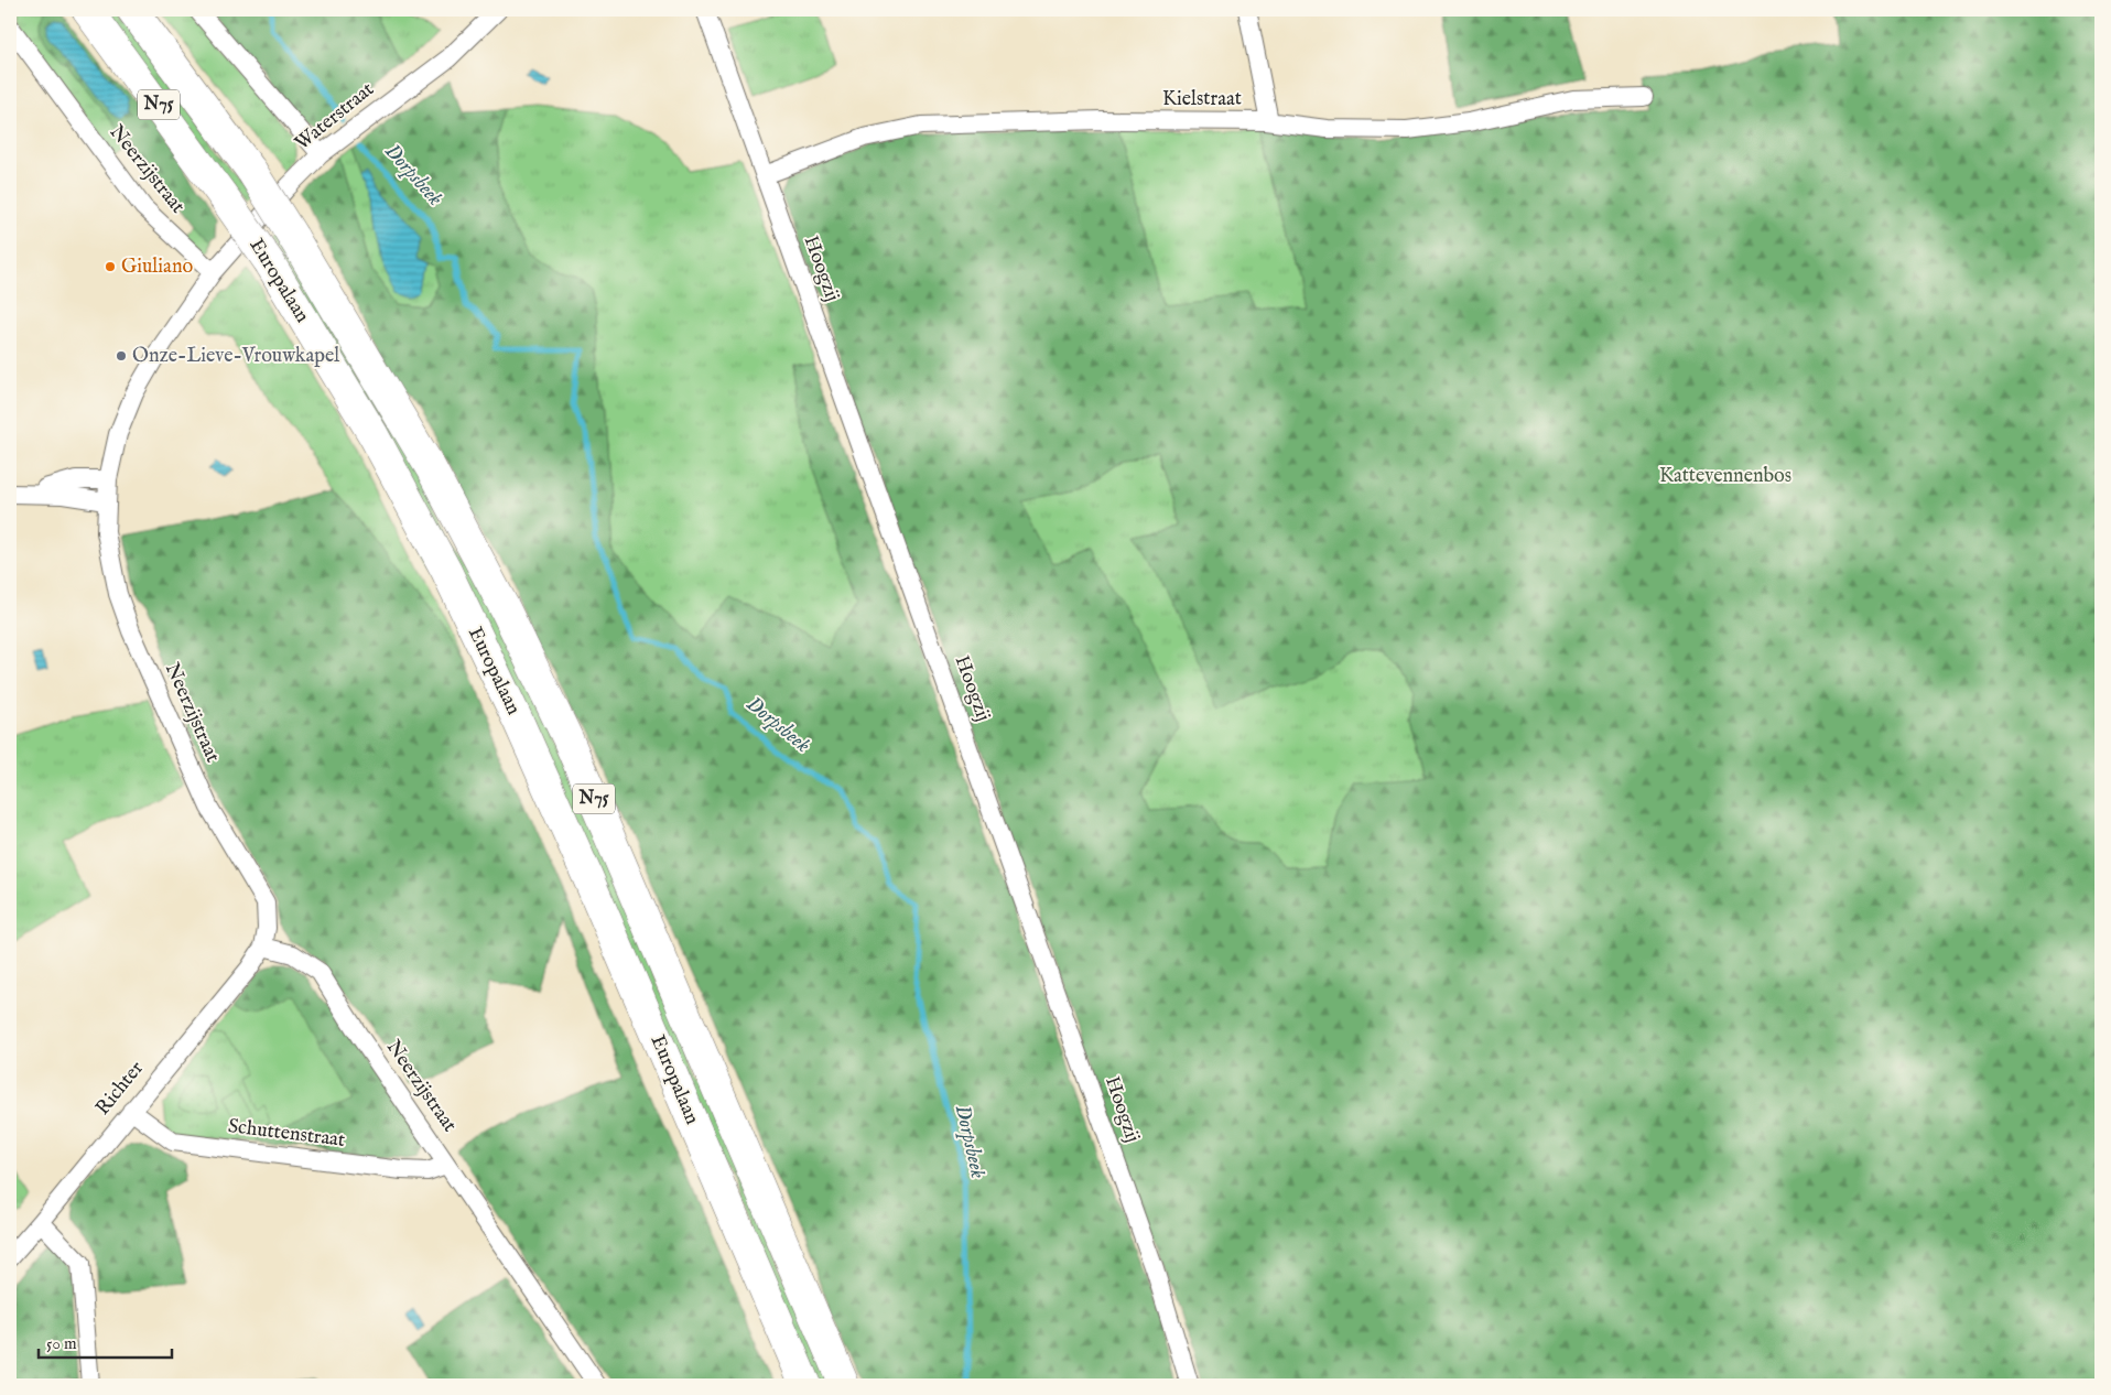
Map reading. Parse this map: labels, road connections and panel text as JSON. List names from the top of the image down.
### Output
{
  "streets": {
    "highway": ["N75", "Europalaan"],
    "street": [
      "Kielstraat",
      "Waterstraat",
      "Neerzijstraat",
      "Hoogzij",
      "Richter",
      "Schuttenstraat"
    ]
  },
  "crossings": [
    ["Kielstraat", "Hoogzij"],
    ["Waterstraat", "Neerzijstraat"],
    ["Neerzijstraat", "Richter"],
    ["Neerzijstraat", "Schuttenstraat"],
    ["Richter", "Schuttenstraat"]
  ],
  "water": ["Dorpsbeek"],
  "parks": ["Kattevennenbos"],
  "places": ["Giuliano", "Onze-Lieve-Vrouwkapel"],
  "scale_bar": "50 m"
}
